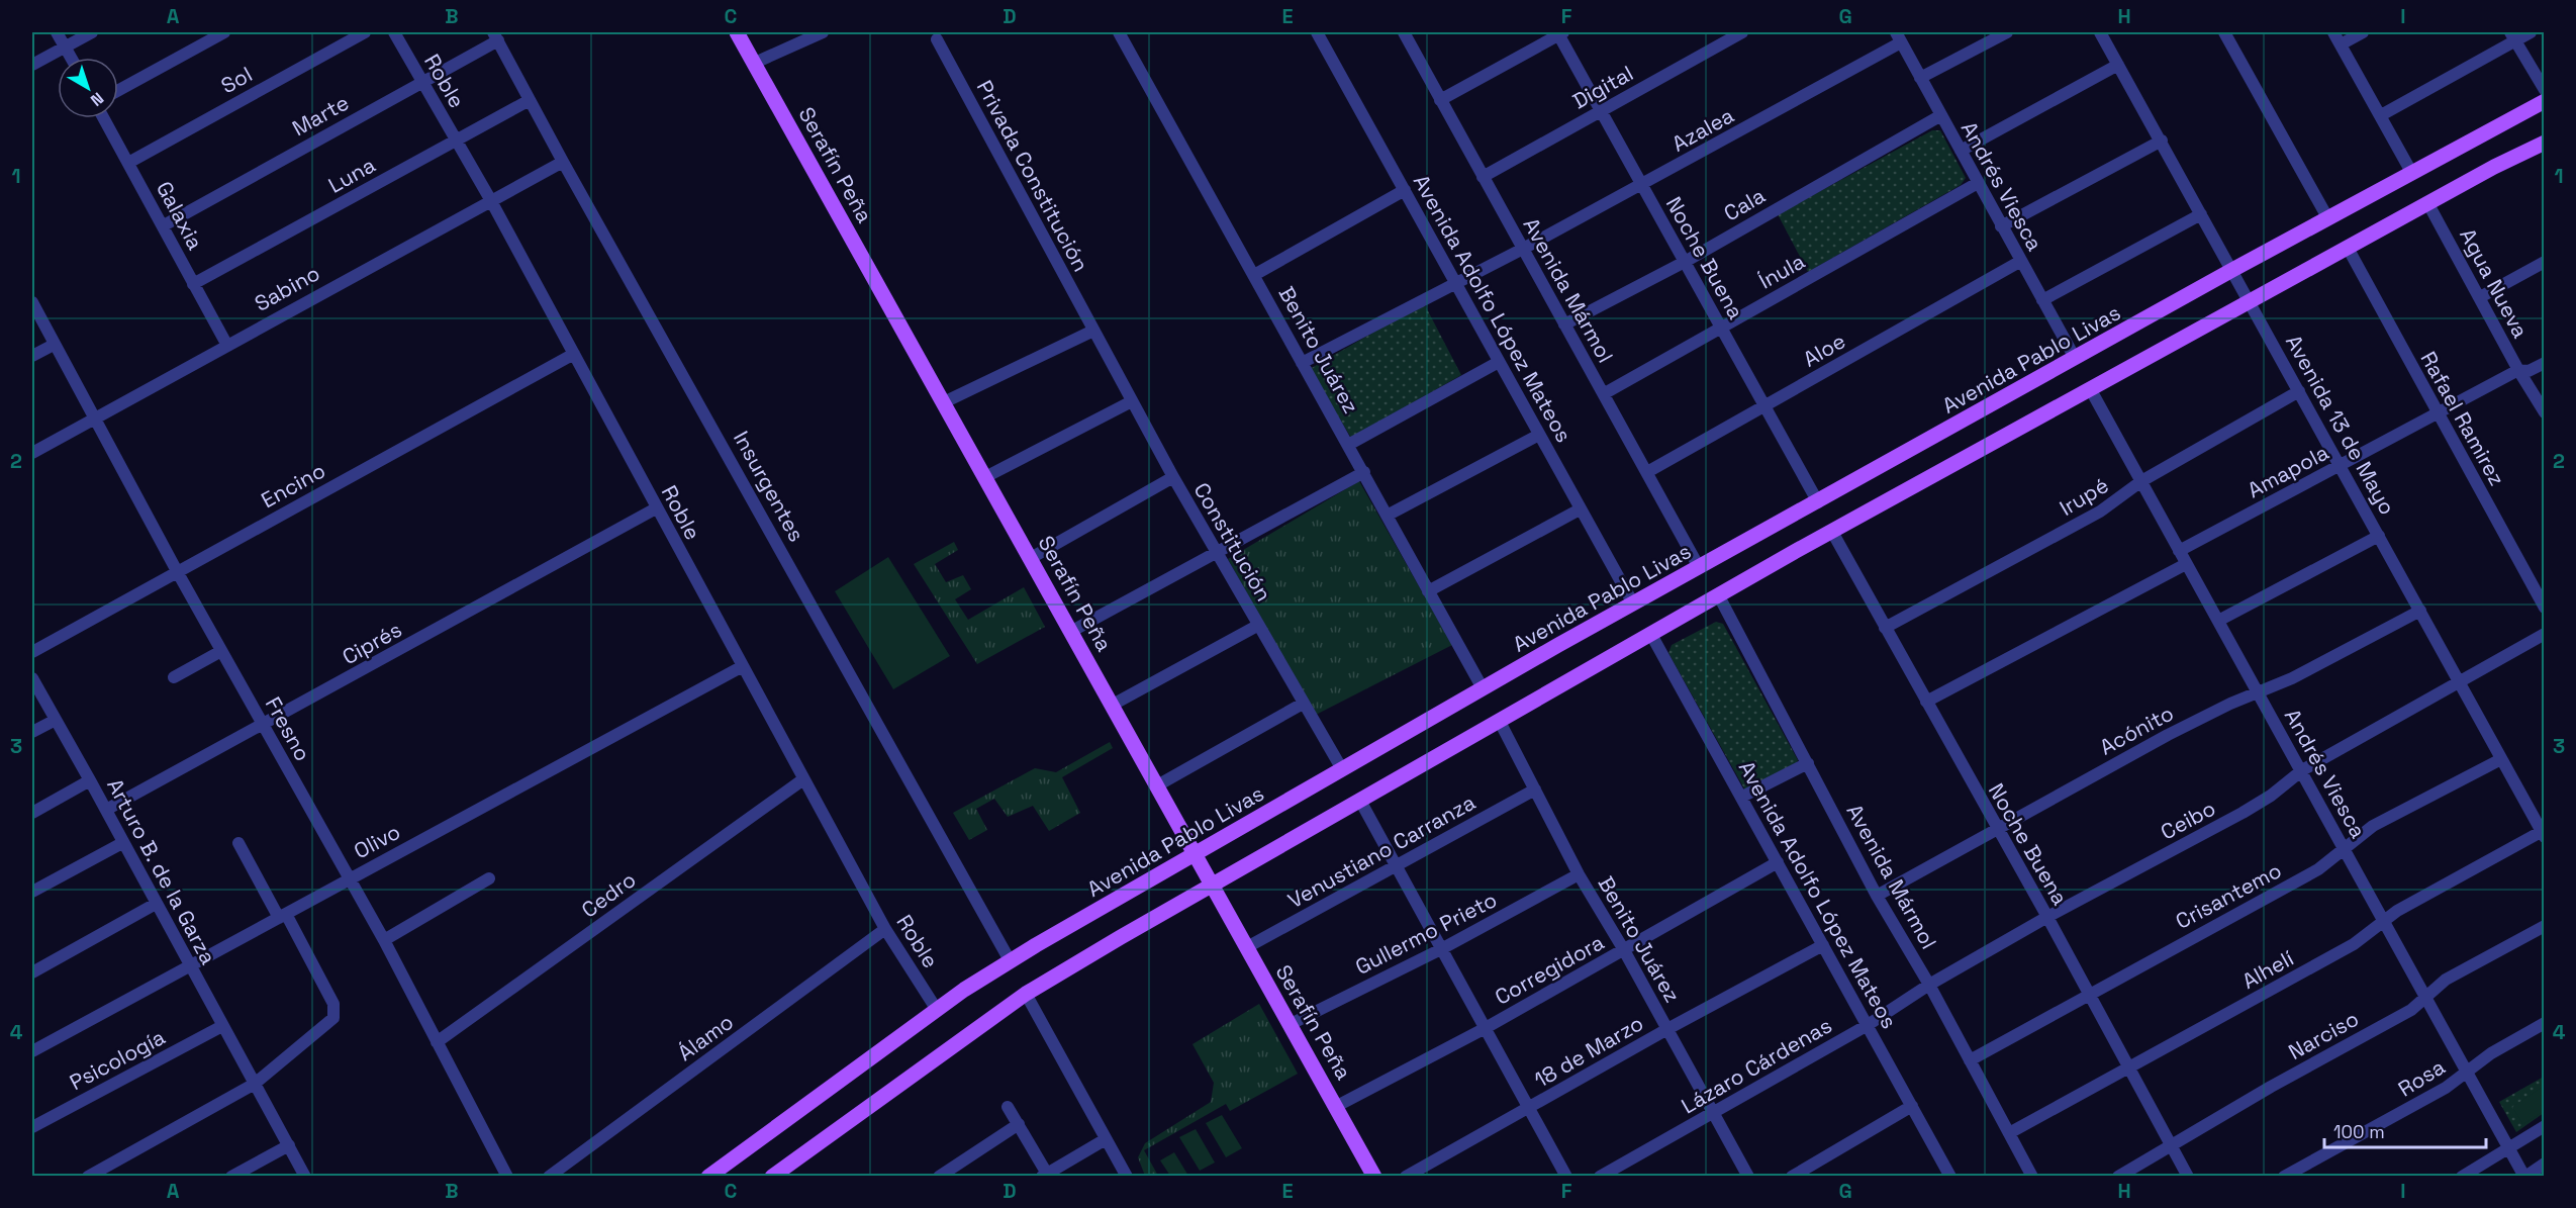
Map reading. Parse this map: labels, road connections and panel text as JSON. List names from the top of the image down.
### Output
{
  "streets": {
    "main road": ["Serafín Peña", "Avenida Pablo Livas"],
    "street": [
      "Sol",
      "Roble",
      "Digital",
      "Marte",
      "Azalea",
      "Luna",
      "Privada Constitución",
      "Andrés Viesca",
      "Cala",
      "Galaxia",
      "Noche Buena",
      "Ínula",
      "Agua Nueva",
      "Sabino",
      "Avenida Mármol",
      "Avenida Adolfo López Mateos",
      "Benito Juárez",
      "Aloe",
      "Rafael Ramirez",
      "Avenida 13 de Mayo",
      "Amapola",
      "Encino",
      "Insurgentes",
      "Irupé",
      "Constitución",
      "Ciprés",
      "Fresno",
      "Acónito",
      "Ceibo",
      "Olivo",
      "Venustiano Carranza",
      "Arturo B. de la Garza",
      "Cedro",
      "Crisantemo",
      "Gullermo Prieto",
      "Corregidora",
      "Alhelí",
      "Narciso",
      "Álamo",
      "18 de Marzo",
      "Psicología",
      "Lázaro Cárdenas",
      "Rosa"
    ]
  },
  "crossings": [
    ["Sol", "Galaxia"],
    ["Roble", "Marte"],
    ["Roble", "Luna"],
    ["Roble", "Sabino"],
    ["Roble", "Avenida Pablo Livas"],
    ["Roble", "Encino"],
    ["Roble", "Ciprés"],
    ["Roble", "Olivo"],
    ["Roble", "Cedro"],
    ["Roble", "Álamo"],
    ["Digital", "Noche Buena"],
    ["Digital", "Avenida Mármol"],
    ["Marte", "Galaxia"],
    ["Marte", "Insurgentes"],
    ["Azalea", "Andrés Viesca"],
    ["Azalea", "Noche Buena"],
    ["Azalea", "Avenida Mármol"],
    ["Azalea", "Avenida Adolfo López Mateos"],
    ["Azalea", "Benito Juárez"],
    ["Serafín Peña", "Avenida Pablo Livas"],
    ["Serafín Peña", "Venustiano Carranza"],
    ["Serafín Peña", "Gullermo Prieto"],
    ["Serafín Peña", "Corregidora"],
    ["Luna", "Galaxia"],
    ["Luna", "Insurgentes"],
    ["Privada Constitución", "Constitución"],
    ["Andrés Viesca", "Cala"],
    ["Andrés Viesca", "Ínula"],
    ["Andrés Viesca", "Aloe"],
    ["Andrés Viesca", "Avenida Pablo Livas"],
    ["Andrés Viesca", "Amapola"],
    ["Andrés Viesca", "Irupé"],
    ["Andrés Viesca", "Acónito"],
    ["Andrés Viesca", "Ceibo"],
    ["Andrés Viesca", "Crisantemo"],
    ["Andrés Viesca", "Alhelí"],
    ["Andrés Viesca", "Narciso"],
    ["Andrés Viesca", "Rosa"],
    ["Cala", "Noche Buena"],
    ["Cala", "Avenida Mármol"],
    ["Galaxia", "Sabino"],
    ["Noche Buena", "Ínula"],
    ["Noche Buena", "Aloe"],
    ["Noche Buena", "Avenida Pablo Livas"],
    ["Noche Buena", "Irupé"],
    ["Noche Buena", "Acónito"],
    ["Noche Buena", "Ceibo"],
    ["Noche Buena", "Crisantemo"],
    ["Noche Buena", "Alhelí"],
    ["Noche Buena", "Narciso"],
    ["Ínula", "Avenida Mármol"],
    ["Agua Nueva", "Amapola"],
    ["Sabino", "Insurgentes"],
    ["Sabino", "Fresno"],
    ["Avenida Mármol", "Aloe"],
    ["Avenida Mármol", "Avenida Pablo Livas"],
    ["Avenida Mármol", "Acónito"],
    ["Avenida Mármol", "Ceibo"],
    ["Avenida Mármol", "Crisantemo"],
    ["Avenida Mármol", "Alhelí"],
    ["Avenida Mármol", "Lázaro Cárdenas"],
    ["Avenida Adolfo López Mateos", "Avenida Pablo Livas"],
    ["Avenida Adolfo López Mateos", "Corregidora"],
    ["Avenida Adolfo López Mateos", "18 de Marzo"],
    ["Avenida Adolfo López Mateos", "Lázaro Cárdenas"],
    ["Benito Juárez", "Avenida Pablo Livas"],
    ["Benito Juárez", "Venustiano Carranza"],
    ["Benito Juárez", "Gullermo Prieto"],
    ["Benito Juárez", "Corregidora"],
    ["Benito Juárez", "18 de Marzo"],
    ["Benito Juárez", "Lázaro Cárdenas"],
    ["Avenida Pablo Livas", "Avenida 13 de Mayo"],
    ["Avenida Pablo Livas", "Insurgentes"],
    ["Avenida Pablo Livas", "Constitución"],
    ["Rafael Ramirez", "Amapola"],
    ["Avenida 13 de Mayo", "Amapola"],
    ["Avenida 13 de Mayo", "Irupé"],
    ["Avenida 13 de Mayo", "Acónito"],
    ["Avenida 13 de Mayo", "Ceibo"],
    ["Avenida 13 de Mayo", "Crisantemo"],
    ["Avenida 13 de Mayo", "Alhelí"],
    ["Encino", "Fresno"],
    ["Ciprés", "Fresno"],
    ["Ciprés", "Arturo B. de la Garza"],
    ["Fresno", "Olivo"],
    ["Fresno", "Cedro"],
    ["Ceibo", "Lázaro Cárdenas"],
    ["Olivo", "Arturo B. de la Garza"],
    ["Arturo B. de la Garza", "Psicología"]
  ],
  "scale_bar": "100 m",
  "north": "bottom right",
  "grid": {
    "columns": [
      "A",
      "B",
      "C",
      "D",
      "E",
      "F",
      "G",
      "H",
      "I"
    ],
    "rows": [
      "1",
      "2",
      "3",
      "4"
    ]
  }
}
